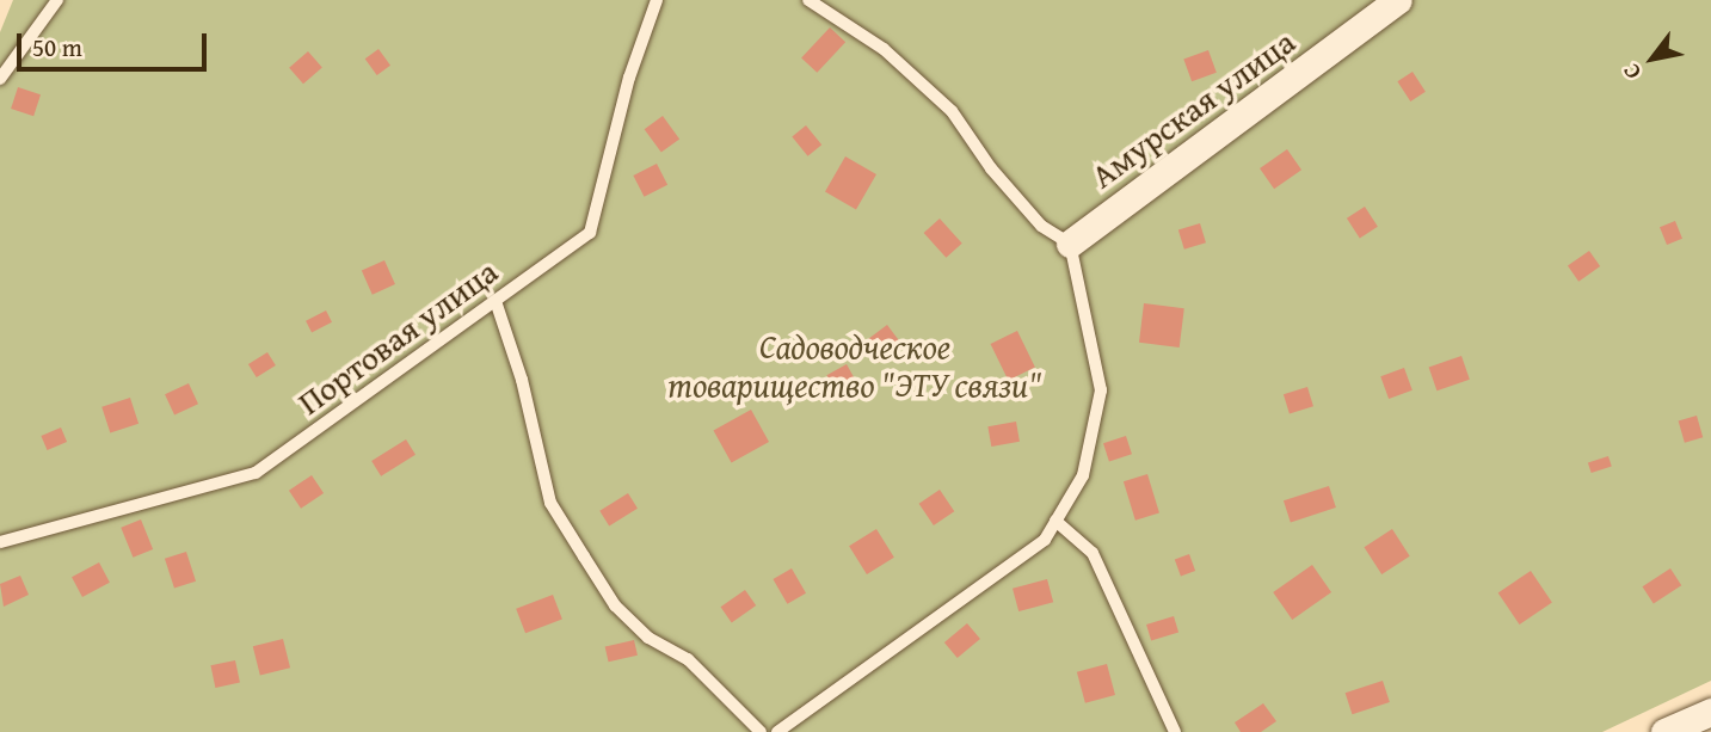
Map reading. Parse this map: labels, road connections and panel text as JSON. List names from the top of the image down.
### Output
{
  "streets": {
    "street": ["Амурская улица"],
    "lane": ["Портовая улица"]
  },
  "parks": ["Садоводческое товарищество \"ЭТУ связи\""],
  "scale_bar": "50 m",
  "north": "bottom left"
}
